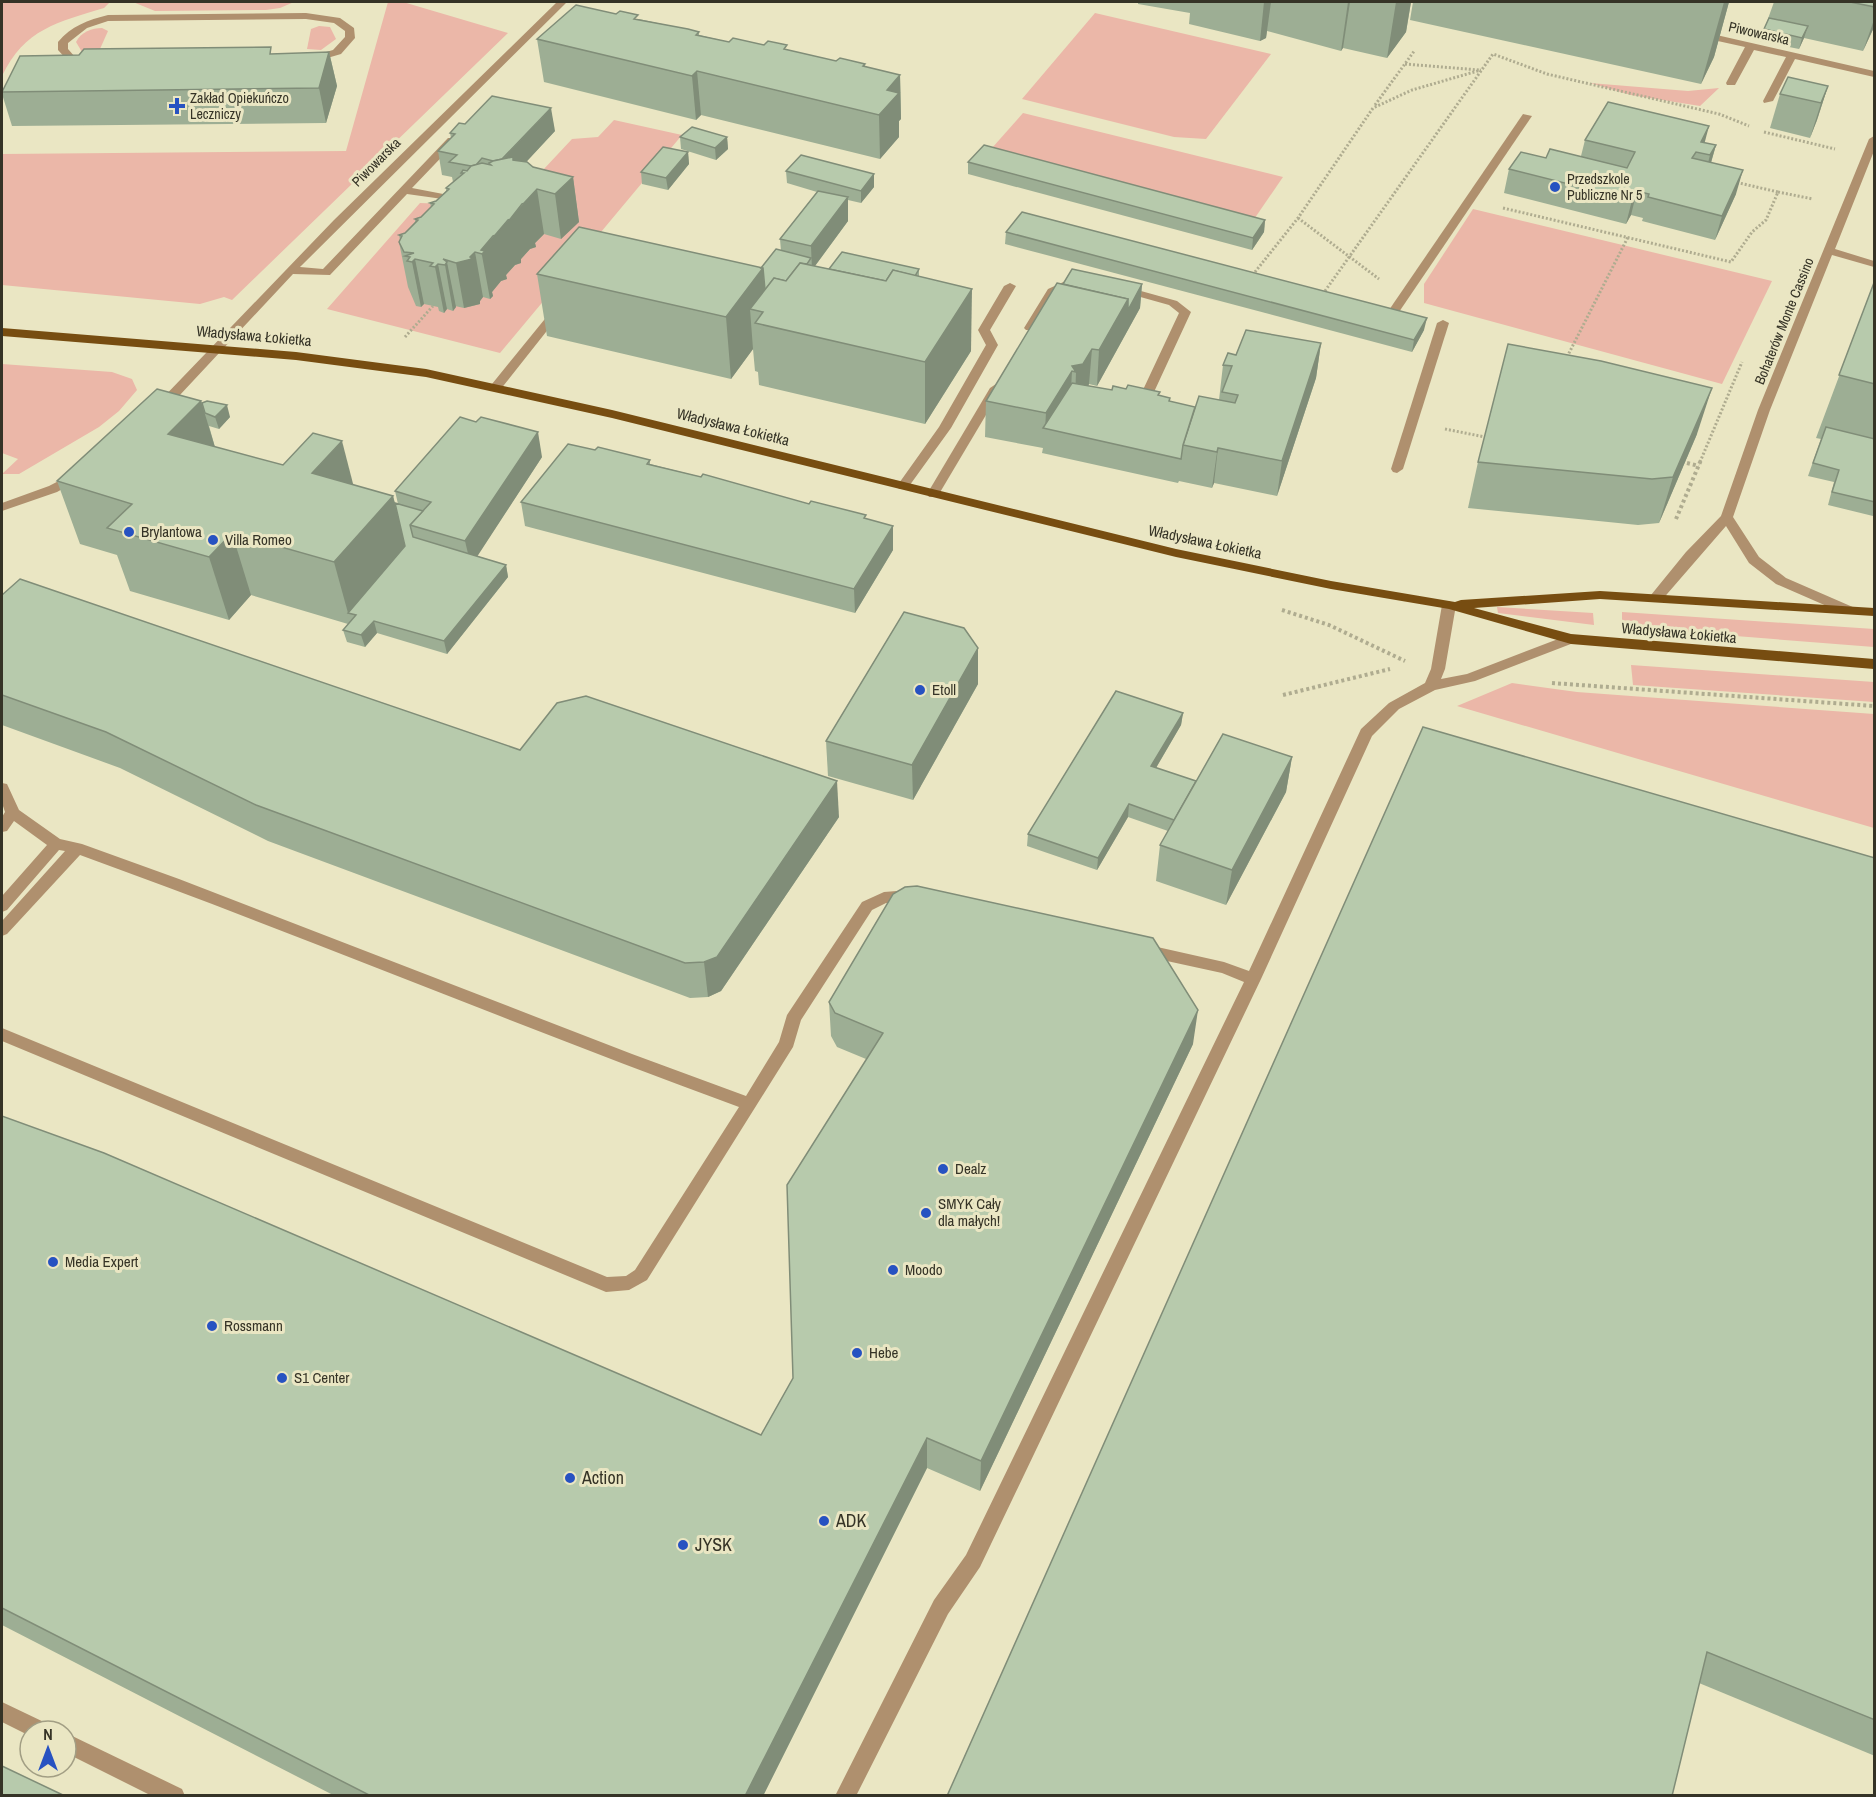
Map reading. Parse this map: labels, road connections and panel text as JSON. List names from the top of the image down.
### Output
{
  "streets": {
    "main road": ["Władysława Łokietka"],
    "street": ["Piwowarska", "Bohaterów Monte Cassino"]
  },
  "crossings": [
    ["Piwowarska", "Władysława Łokietka"],
    ["Bohaterów Monte Cassino", "Władysława Łokietka"]
  ],
  "places": {
    "health": ["Zakład Opiekuńczo Leczniczy"],
    "other": [
      "Przedszkole Publiczne Nr 5",
      "Brylantowa",
      "Villa Romeo",
      "Etoll",
      "Dealz",
      "SMYK Cały dla małych!",
      "Media Expert",
      "Moodo",
      "Rossmann",
      "Hebe",
      "S1 Center",
      "Action",
      "ADK",
      "JYSK"
    ]
  },
  "north": "top"
}
